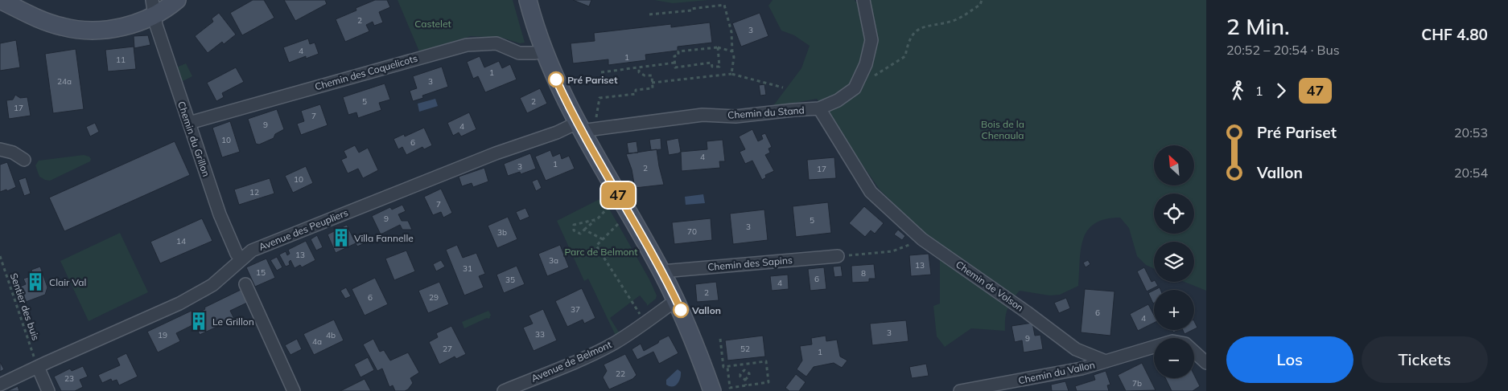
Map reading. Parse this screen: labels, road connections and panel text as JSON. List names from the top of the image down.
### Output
{
  "streets": {
    "street": [
      "Chemin des Coquelicots",
      "Chemin du Stand",
      "Chemin du Grillon",
      "Avenue des Peupliers",
      "Chemin des Sapins",
      "Chemin de Volson",
      "Avenue de Belmont",
      "Chemin du Vallon"
    ],
    "path": ["Sentier des buis"]
  },
  "crossings": [
    ["Chemin des Coquelicots", "Chemin du Grillon"],
    ["Chemin du Stand", "Avenue des Peupliers"],
    ["Chemin du Stand", "Chemin de Volson"],
    ["Chemin du Grillon", "Avenue des Peupliers"],
    ["Avenue des Peupliers", "Sentier des buis"],
    ["Chemin de Volson", "Chemin du Vallon"]
  ],
  "parks": ["Castelet", "Bois de la Chenaula", "Parc de Belmont"],
  "places": {
    "other": ["Pré Pariset", "Vallon"],
    "building": ["Villa Fannelle", "Clair Val", "Le Grillon"]
  },
  "lines": ["bus line 47"],
  "house_numbers": [
    "2",
    "3",
    "4",
    "1",
    "11",
    "1",
    "24a",
    "3",
    "5",
    "2",
    "17",
    "7",
    "9",
    "4",
    "10",
    "6",
    "4",
    "1",
    "3",
    "2",
    "17",
    "10",
    "12",
    "7",
    "9",
    "5",
    "3",
    "70",
    "3b",
    "14",
    "13",
    "3a",
    "13",
    "31",
    "15",
    "8",
    "6",
    "35",
    "4",
    "2",
    "6",
    "29",
    "37",
    "6",
    "4",
    "3",
    "33",
    "19",
    "4b",
    "9",
    "4a",
    "27",
    "52",
    "1",
    "22",
    "23",
    "7b"
  ],
  "north": "top left",
  "page": {
    "on_map": "47",
    "heading": ["2 Min.", "20:52 – 20:54 · Bus", "CHF 4.80"],
    "legs": ["1", "47"],
    "list": [
      {
        "name": "Pré Pariset",
        "value": "20:53"
      },
      {
        "name": "Vallon",
        "value": "20:54"
      }
    ],
    "map_buttons": ["+", "−"],
    "buttons": ["Los", "Tickets"]
  }
}
